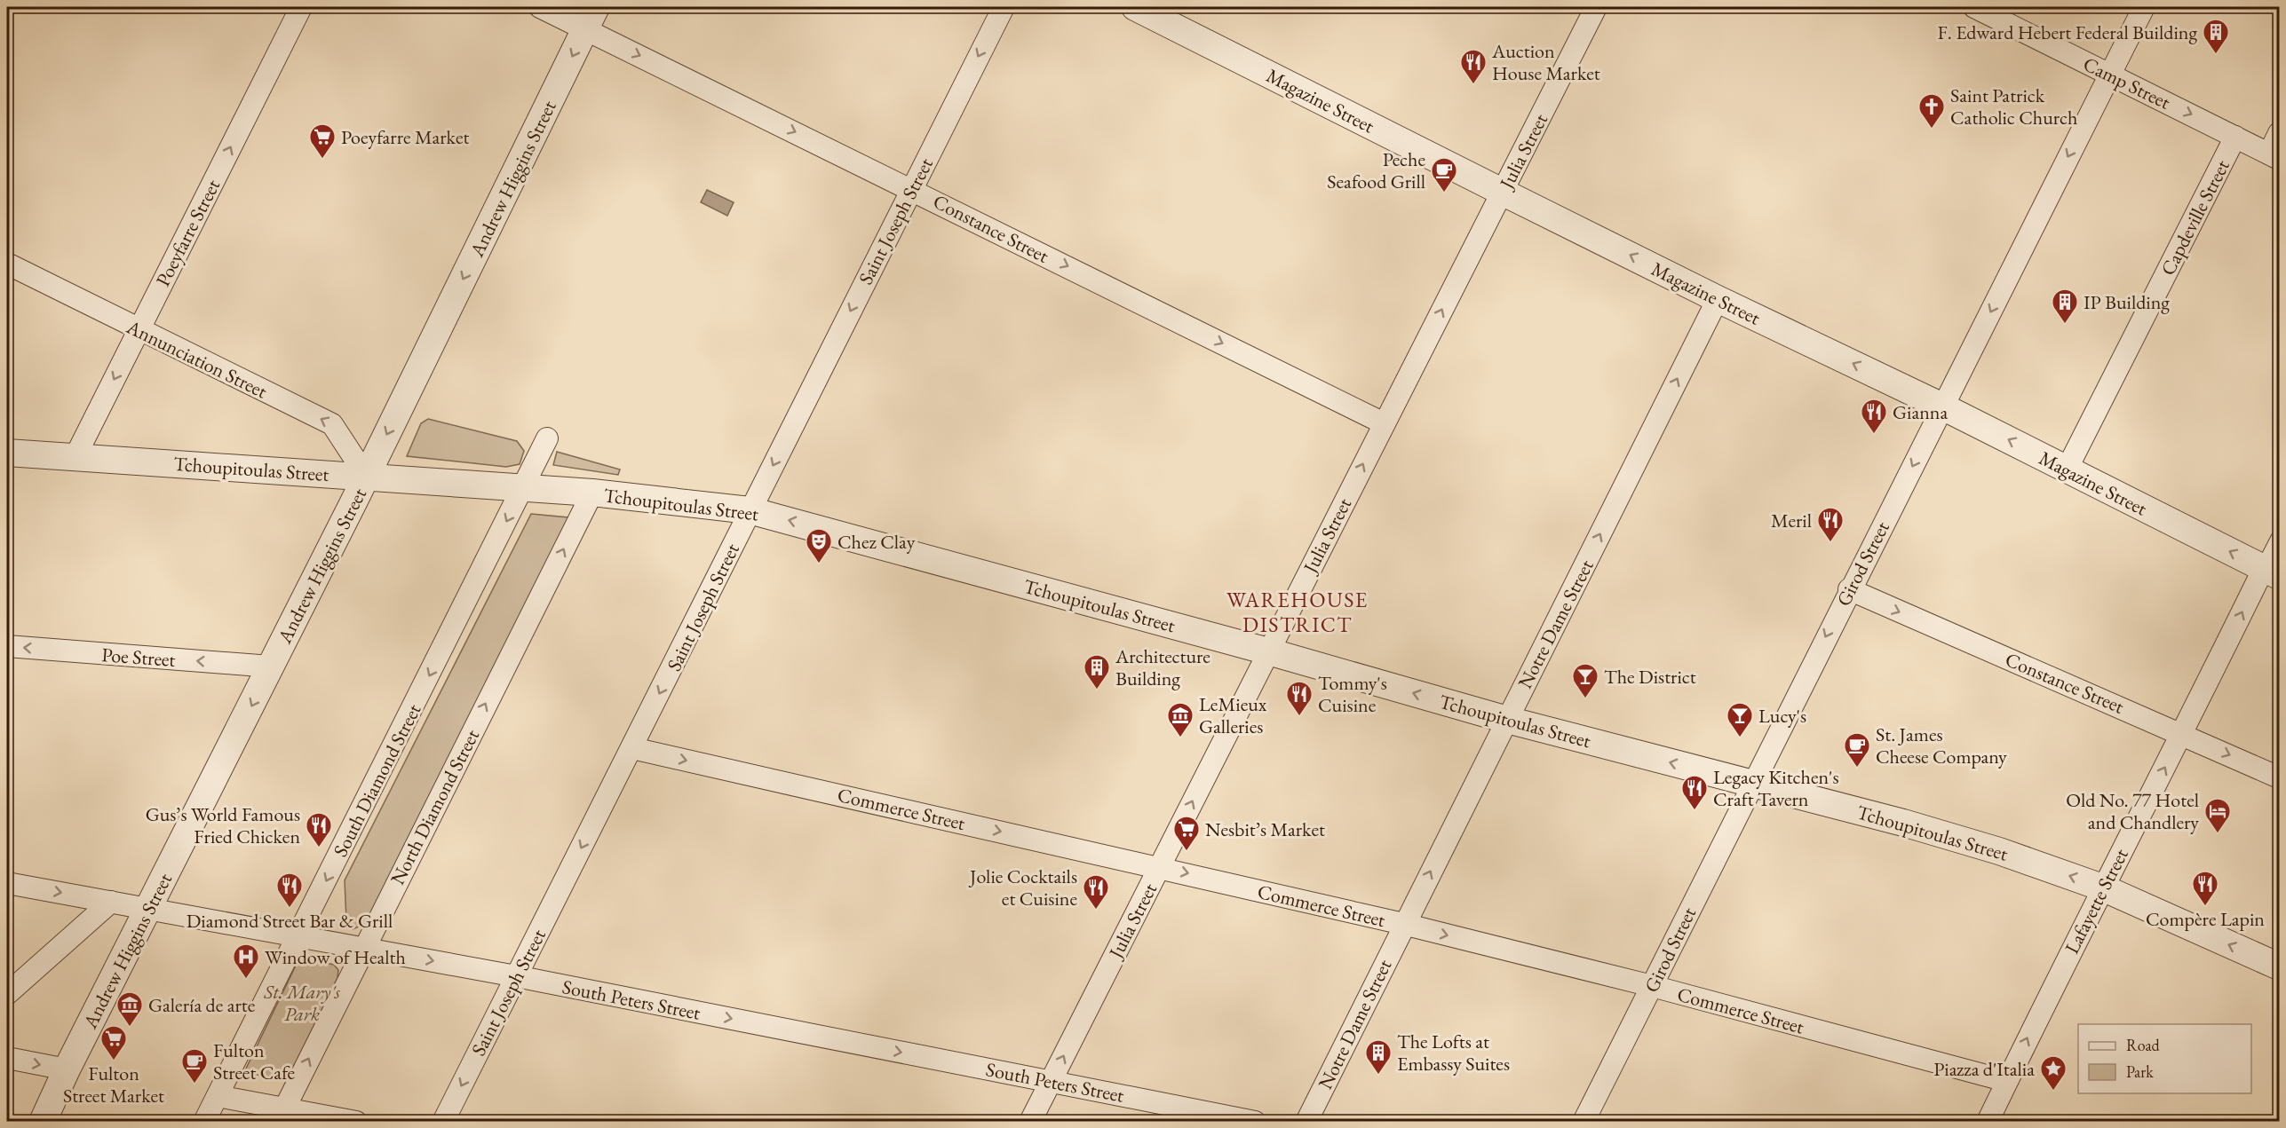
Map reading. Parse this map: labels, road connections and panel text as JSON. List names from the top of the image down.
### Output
{
  "streets": {
    "street": [
      "Camp Street",
      "Magazine Street",
      "Julia Street",
      "Andrew Higgins Street",
      "Capdeville Street",
      "Saint Joseph Street",
      "Constance Street",
      "Poeyfarre Street",
      "Annunciation Street",
      "Tchoupitoulas Street",
      "Girod Street",
      "Notre Dame Street",
      "Poe Street",
      "South Diamond Street",
      "North Diamond Street",
      "Commerce Street",
      "Lafayette Street",
      "South Peters Street"
    ]
  },
  "crossings": [
    ["Camp Street", "Capdeville Street"],
    ["Camp Street", "Girod Street"],
    ["Magazine Street", "Julia Street"],
    ["Magazine Street", "Capdeville Street"],
    ["Magazine Street", "Girod Street"],
    ["Magazine Street", "Notre Dame Street"],
    ["Magazine Street", "Lafayette Street"],
    ["Julia Street", "Constance Street"],
    ["Julia Street", "Tchoupitoulas Street"],
    ["Julia Street", "Commerce Street"],
    ["Julia Street", "South Peters Street"],
    ["Andrew Higgins Street", "Constance Street"],
    ["Andrew Higgins Street", "Annunciation Street"],
    ["Andrew Higgins Street", "Tchoupitoulas Street"],
    ["Andrew Higgins Street", "Poe Street"],
    ["Andrew Higgins Street", "South Peters Street"],
    ["Saint Joseph Street", "Constance Street"],
    ["Saint Joseph Street", "Tchoupitoulas Street"],
    ["Saint Joseph Street", "Commerce Street"],
    ["Saint Joseph Street", "South Peters Street"],
    ["Constance Street", "Girod Street"],
    ["Constance Street", "Lafayette Street"],
    ["Poeyfarre Street", "Annunciation Street"],
    ["Poeyfarre Street", "Tchoupitoulas Street"],
    ["Annunciation Street", "Tchoupitoulas Street"],
    ["Tchoupitoulas Street", "Girod Street"],
    ["Tchoupitoulas Street", "Notre Dame Street"],
    ["Tchoupitoulas Street", "South Diamond Street"],
    ["Tchoupitoulas Street", "North Diamond Street"],
    ["Tchoupitoulas Street", "Lafayette Street"],
    ["Girod Street", "Commerce Street"],
    ["Notre Dame Street", "Commerce Street"],
    ["South Diamond Street", "South Peters Street"],
    ["North Diamond Street", "South Peters Street"],
    ["Commerce Street", "Lafayette Street"]
  ],
  "one_way": [
    "Camp Street",
    "Magazine Street",
    "Julia Street",
    "Andrew Higgins Street",
    "Saint Joseph Street",
    "Constance Street",
    "Annunciation Street",
    "Tchoupitoulas Street",
    "Girod Street",
    "Notre Dame Street",
    "Poe Street",
    "South Diamond Street",
    "North Diamond Street",
    "Commerce Street",
    "Lafayette Street",
    "South Peters Street"
  ],
  "districts": ["WAREHOUSE DISTRICT"],
  "parks": ["St. Mary's Park"],
  "places": {
    "building": [
      "F. Edward Hebert Federal Building",
      "IP Building",
      "Architecture Building",
      "The Lofts at Embassy Suites"
    ],
    "restaurant": [
      "Auction House Market",
      "Gianna",
      "Meril",
      "Tommy's Cuisine",
      "Legacy Kitchen's Craft Tavern",
      "Gus’s World Famous Fried Chicken",
      "Compère Lapin",
      "Diamond Street Bar & Grill",
      "Jolie Cocktails et Cuisine"
    ],
    "church": ["Saint Patrick Catholic Church"],
    "supermarket": ["Poeyfarre Market", "Nesbit’s Market", "Fulton Street Market"],
    "cafe": ["Peche Seafood Grill", "St. James Cheese Company", "Fulton Street Cafe"],
    "theatre": ["Chez Clay"],
    "bar": ["The District", "Lucy's"],
    "museum": ["LeMieux Galleries", "Galería de arte"],
    "hotel": ["Old No. 77 Hotel and Chandlery"],
    "hospital": ["Window of Health"],
    "place": ["Piazza d'Italia"]
  },
  "legend": ["Road", "Park"]
}
